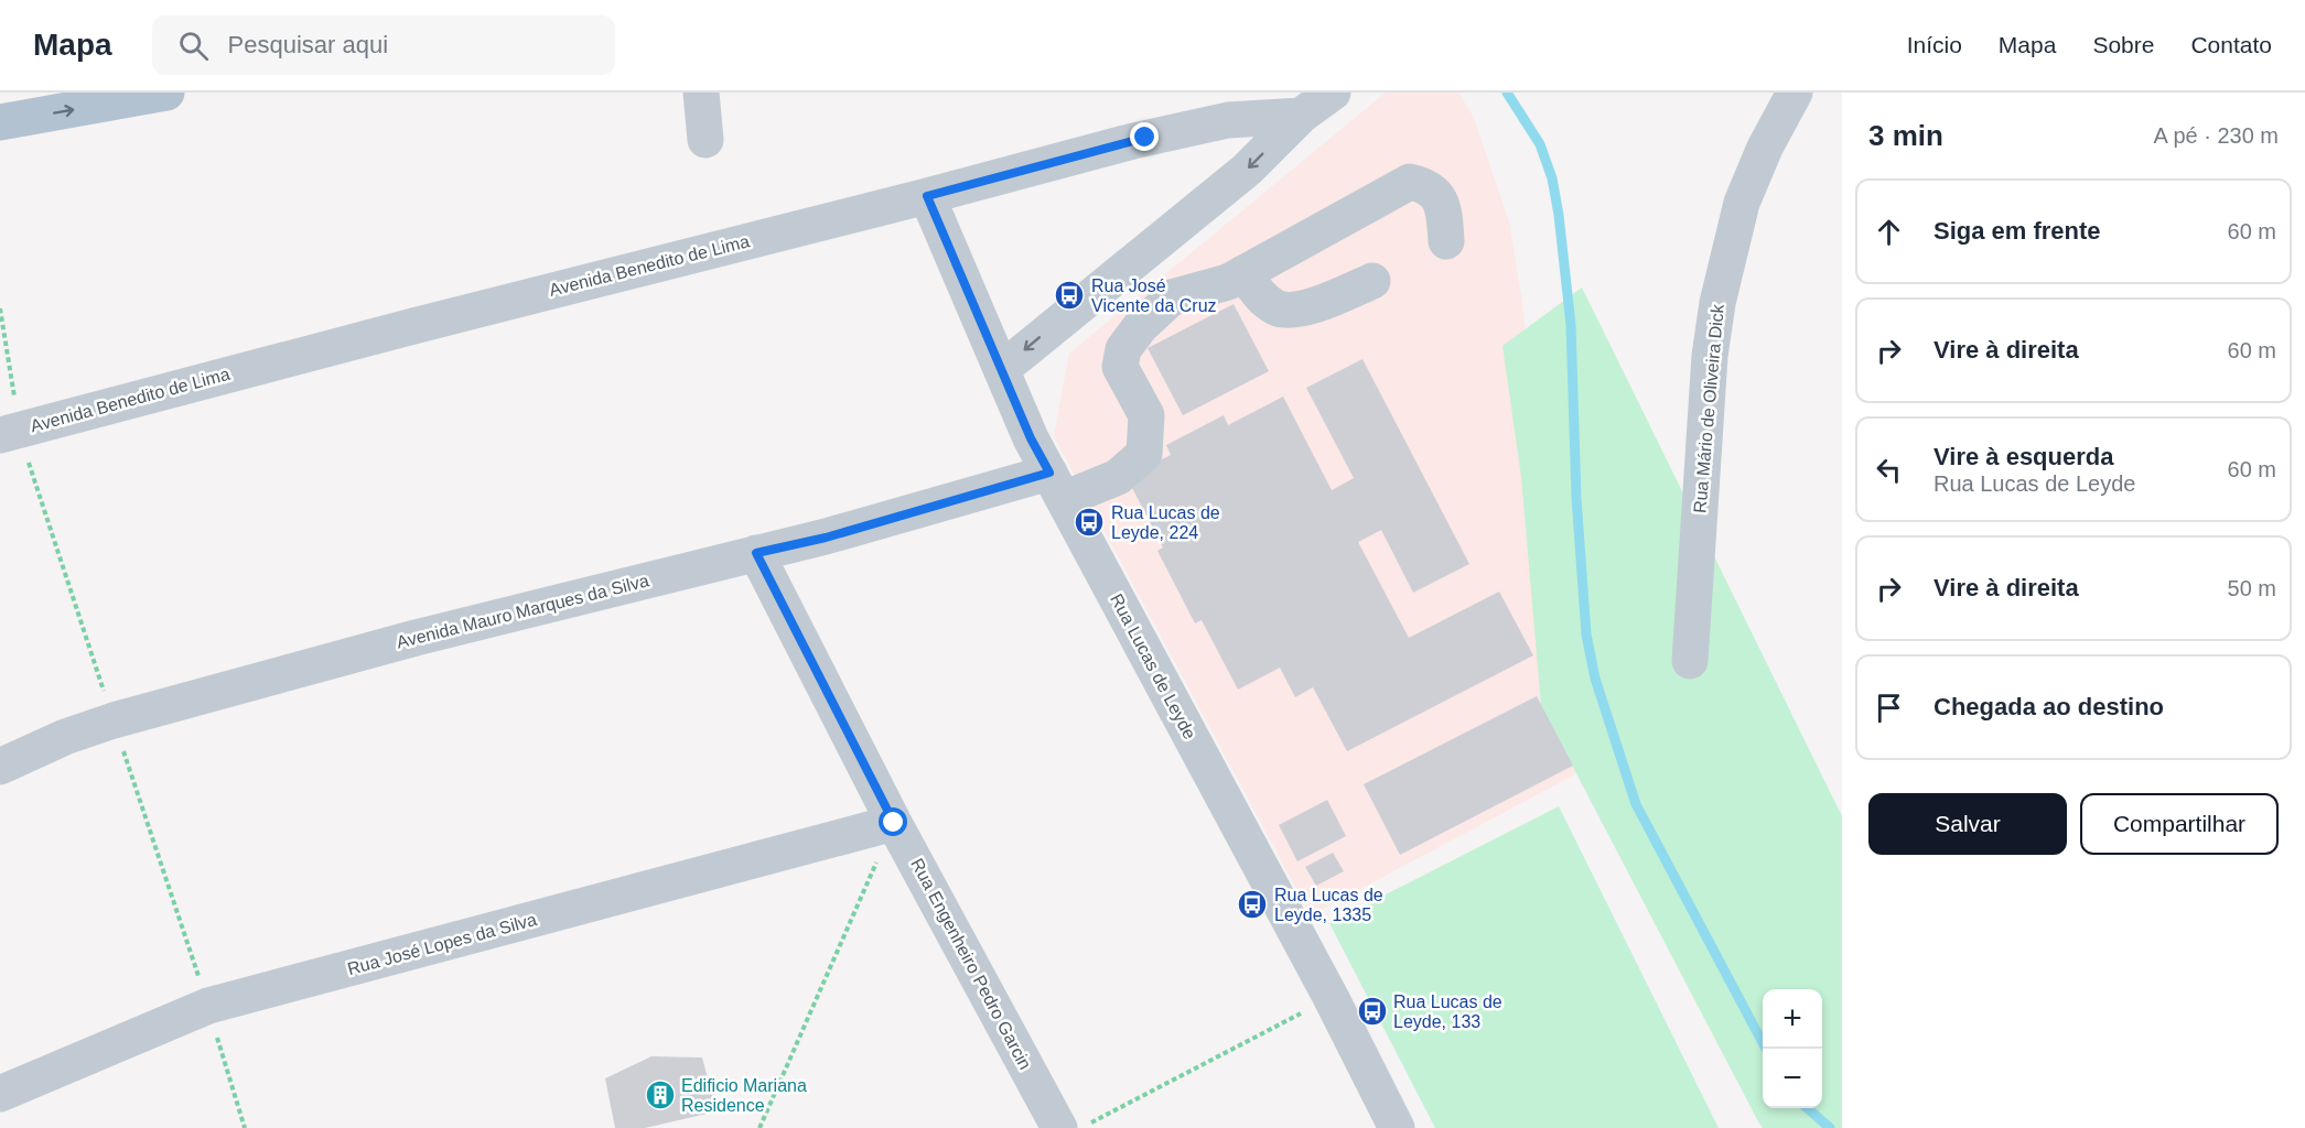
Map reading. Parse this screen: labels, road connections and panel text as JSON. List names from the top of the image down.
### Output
{
  "streets": {
    "street": [
      "Avenida Benedito de Lima",
      "Rua Mário de Oliveira Dick",
      "Avenida Mauro Marques da Silva",
      "Rua Lucas de Leyde",
      "Rua José Lopes da Silva",
      "Rua Engenheiro Pedro Garcin"
    ]
  },
  "crossings": [
    ["Avenida Benedito de Lima", "Rua Lucas de Leyde"],
    ["Avenida Mauro Marques da Silva", "Rua Lucas de Leyde"],
    ["Avenida Mauro Marques da Silva", "Rua Engenheiro Pedro Garcin"],
    ["Rua José Lopes da Silva", "Rua Engenheiro Pedro Garcin"]
  ],
  "places": {
    "bus stop": [
      "Rua José Vicente da Cruz",
      "Rua Lucas de Leyde, 224",
      "Rua Lucas de Leyde, 1335",
      "Rua Lucas de Leyde, 133"
    ],
    "building": ["Edificio Mariana Residence"]
  },
  "page": {
    "header": "Mapa",
    "search": "Pesquisar aqui",
    "nav": [
      "Início",
      "Mapa",
      "Sobre",
      "Contato"
    ],
    "heading": ["3 min", "A pé · 230 m"],
    "list": [
      ["Siga em frente", "60 m"],
      ["Vire à direita", "60 m"],
      ["Vire à esquerda", "Rua Lucas de Leyde", "60 m"],
      ["Vire à direita", "50 m"],
      "Chegada ao destino"
    ],
    "buttons": ["Salvar", "Compartilhar"],
    "map_buttons": ["+", "−"]
  }
}
